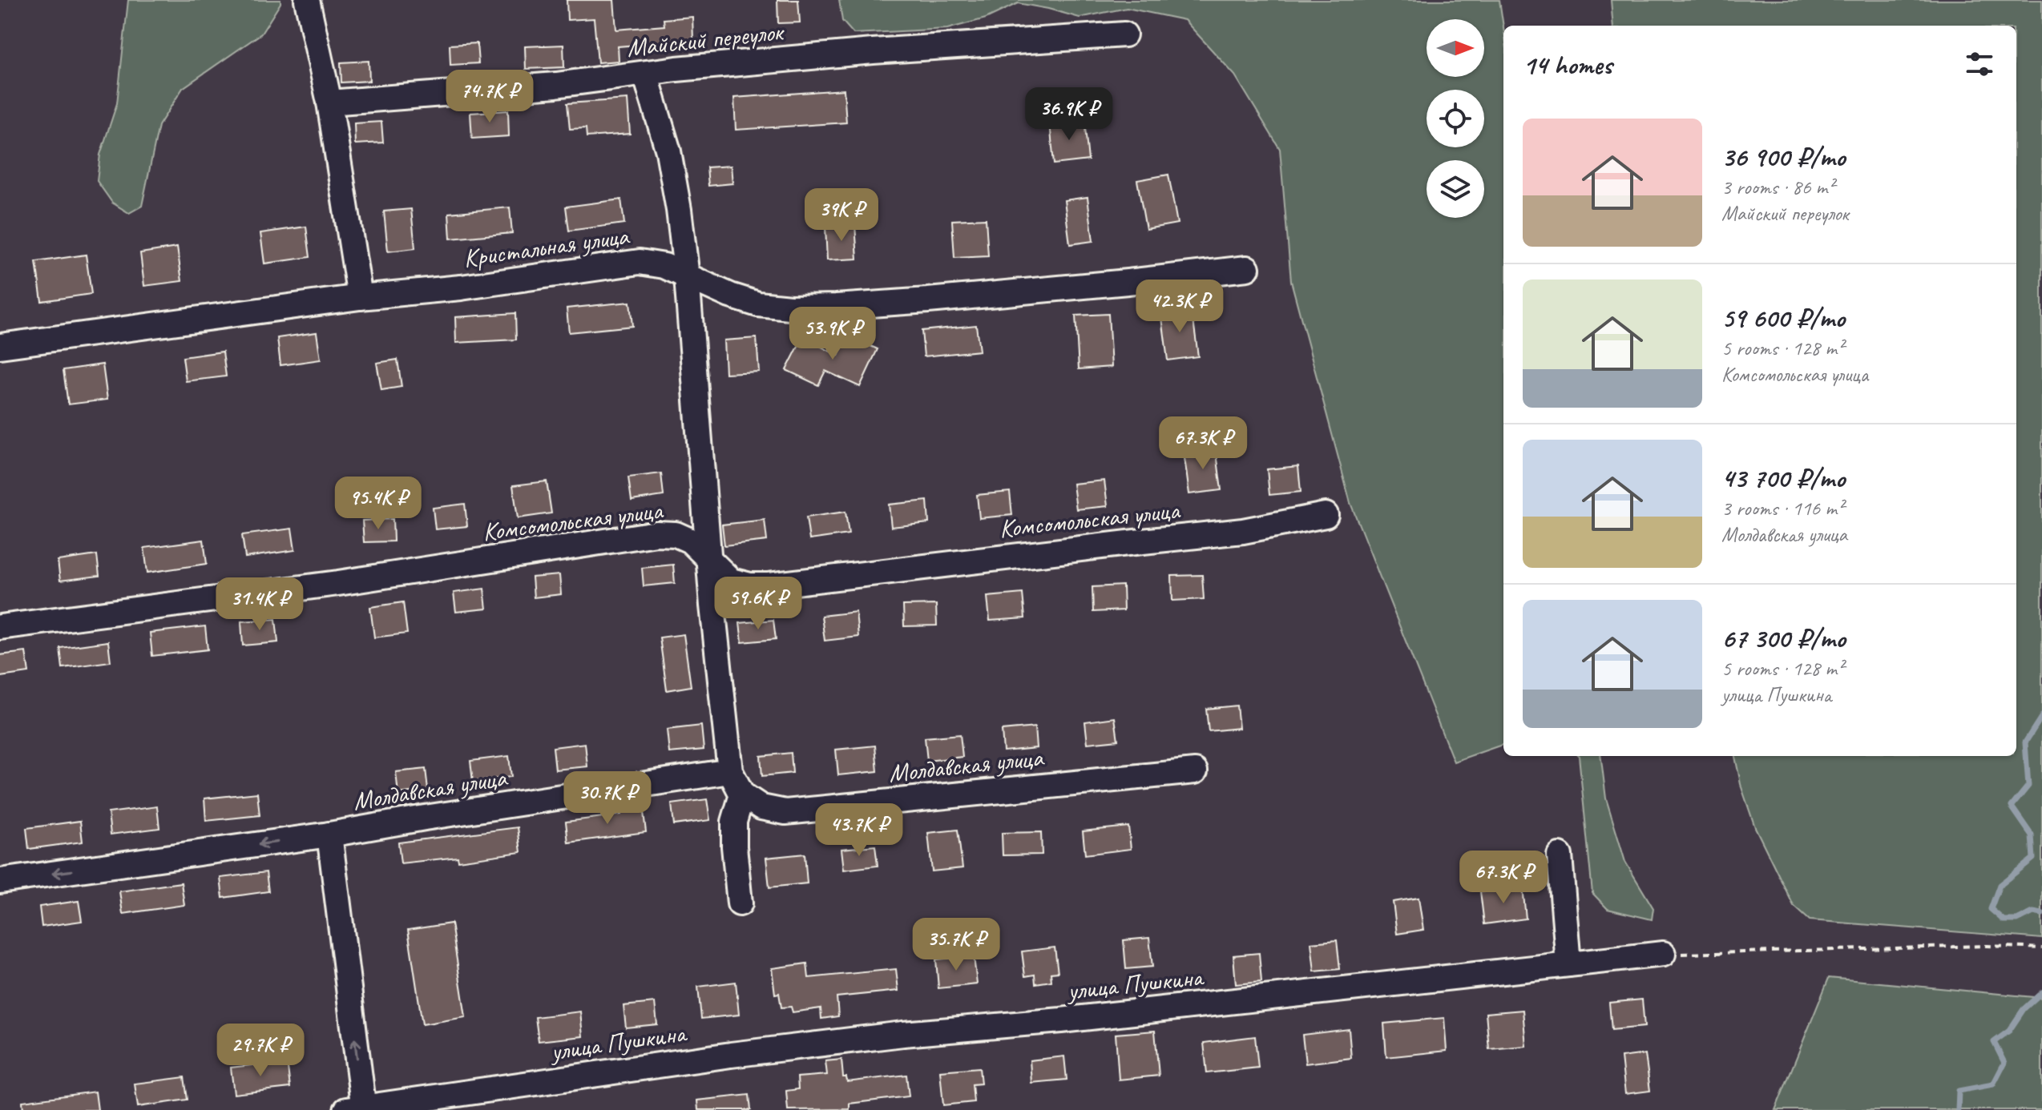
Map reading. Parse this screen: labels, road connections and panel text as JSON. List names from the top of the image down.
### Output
{
  "streets": {
    "street": [
      "Майский переулок",
      "Кристальная улица",
      "Комсомольская улица",
      "Молдавская улица",
      "улица Пушкина"
    ]
  },
  "north": "right",
  "page": {
    "heading": "14 homes",
    "price": [
      "74.7K ₽",
      "36.9K ₽",
      "39K ₽",
      "42.3K ₽",
      "53.9K ₽",
      "67.3K ₽",
      "95.4K ₽",
      "59.6K ₽",
      "31.4K ₽",
      "30.7K ₽",
      "43.7K ₽",
      "67.3K ₽",
      "35.7K ₽",
      "29.7K ₽"
    ],
    "list": [
      {
        "name": "36 900 ₽/mo",
        "note": "3 rooms · 86 m² · Майский переулок"
      },
      {
        "name": "59 600 ₽/mo",
        "note": "5 rooms · 128 m² · Комсомольская улица"
      },
      {
        "name": "43 700 ₽/mo",
        "note": "3 rooms · 116 m² · Молдавская улица"
      },
      {
        "name": "67 300 ₽/mo",
        "note": "5 rooms · 128 m² · улица Пушкина"
      }
    ]
  }
}
